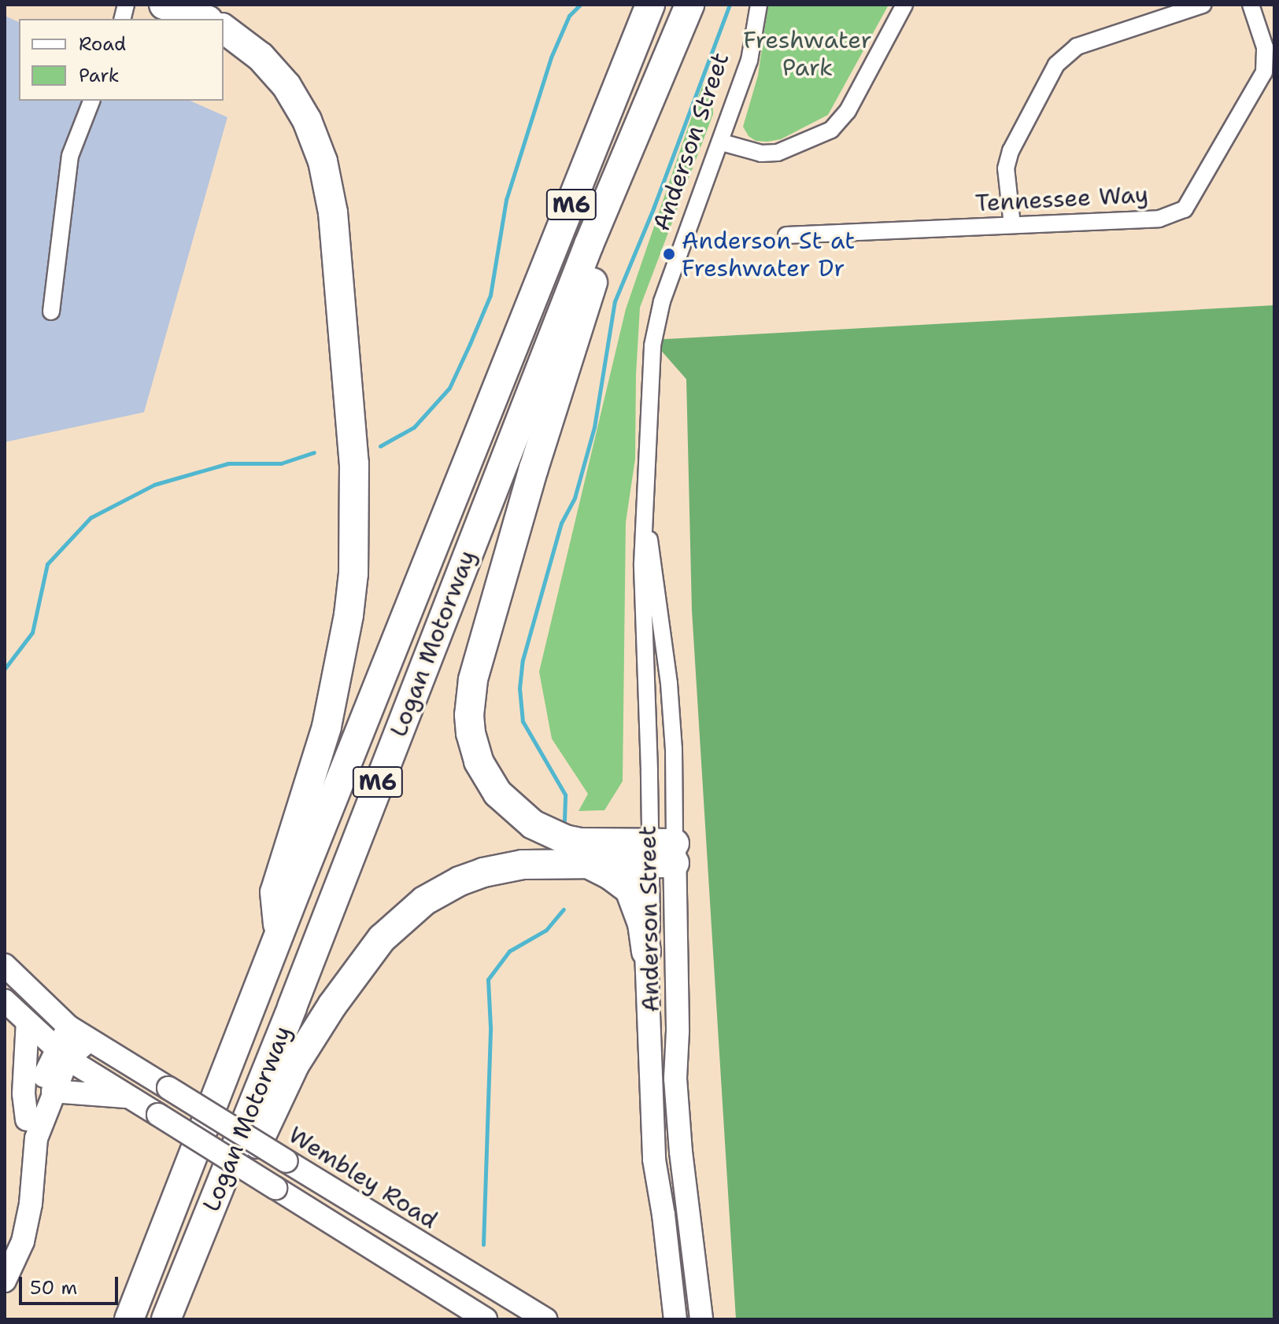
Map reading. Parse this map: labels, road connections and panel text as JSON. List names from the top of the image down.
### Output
{
  "streets": {
    "highway": ["M6", "Logan Motorway"],
    "main road": ["Anderson Street", "Wembley Road"],
    "street": ["Tennessee Way"]
  },
  "parks": ["Freshwater Park"],
  "places": ["Anderson St at Freshwater Dr"],
  "legend": ["Road", "Park"],
  "scale_bar": "50 m"
}
